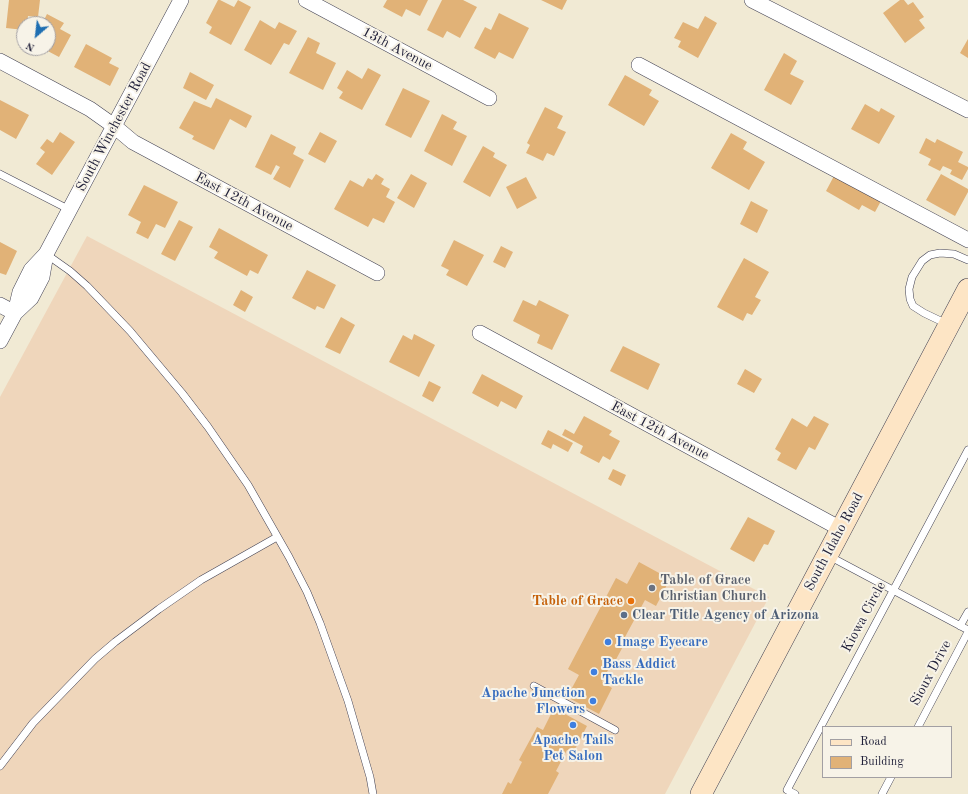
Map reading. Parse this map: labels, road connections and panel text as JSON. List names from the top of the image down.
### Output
{
  "streets": {
    "main road": ["South Idaho Road"],
    "street": ["13th Avenue", "South Winchester Road", "East 12th Avenue"],
    "lane": ["Kiowa Circle", "Sioux Drive"]
  },
  "crossings": [
    ["South Winchester Road", "East 12th Avenue"],
    ["East 12th Avenue", "South Idaho Road"]
  ],
  "places": [
    "Table of Grace Christian Church",
    "Table of Grace",
    "Clear Title Agency of Arizona",
    "Image Eyecare",
    "Bass Addict Tackle",
    "Apache Junction Flowers",
    "Apache Tails Pet Salon"
  ],
  "legend": ["Road", "Building"],
  "north": "bottom left"
}
